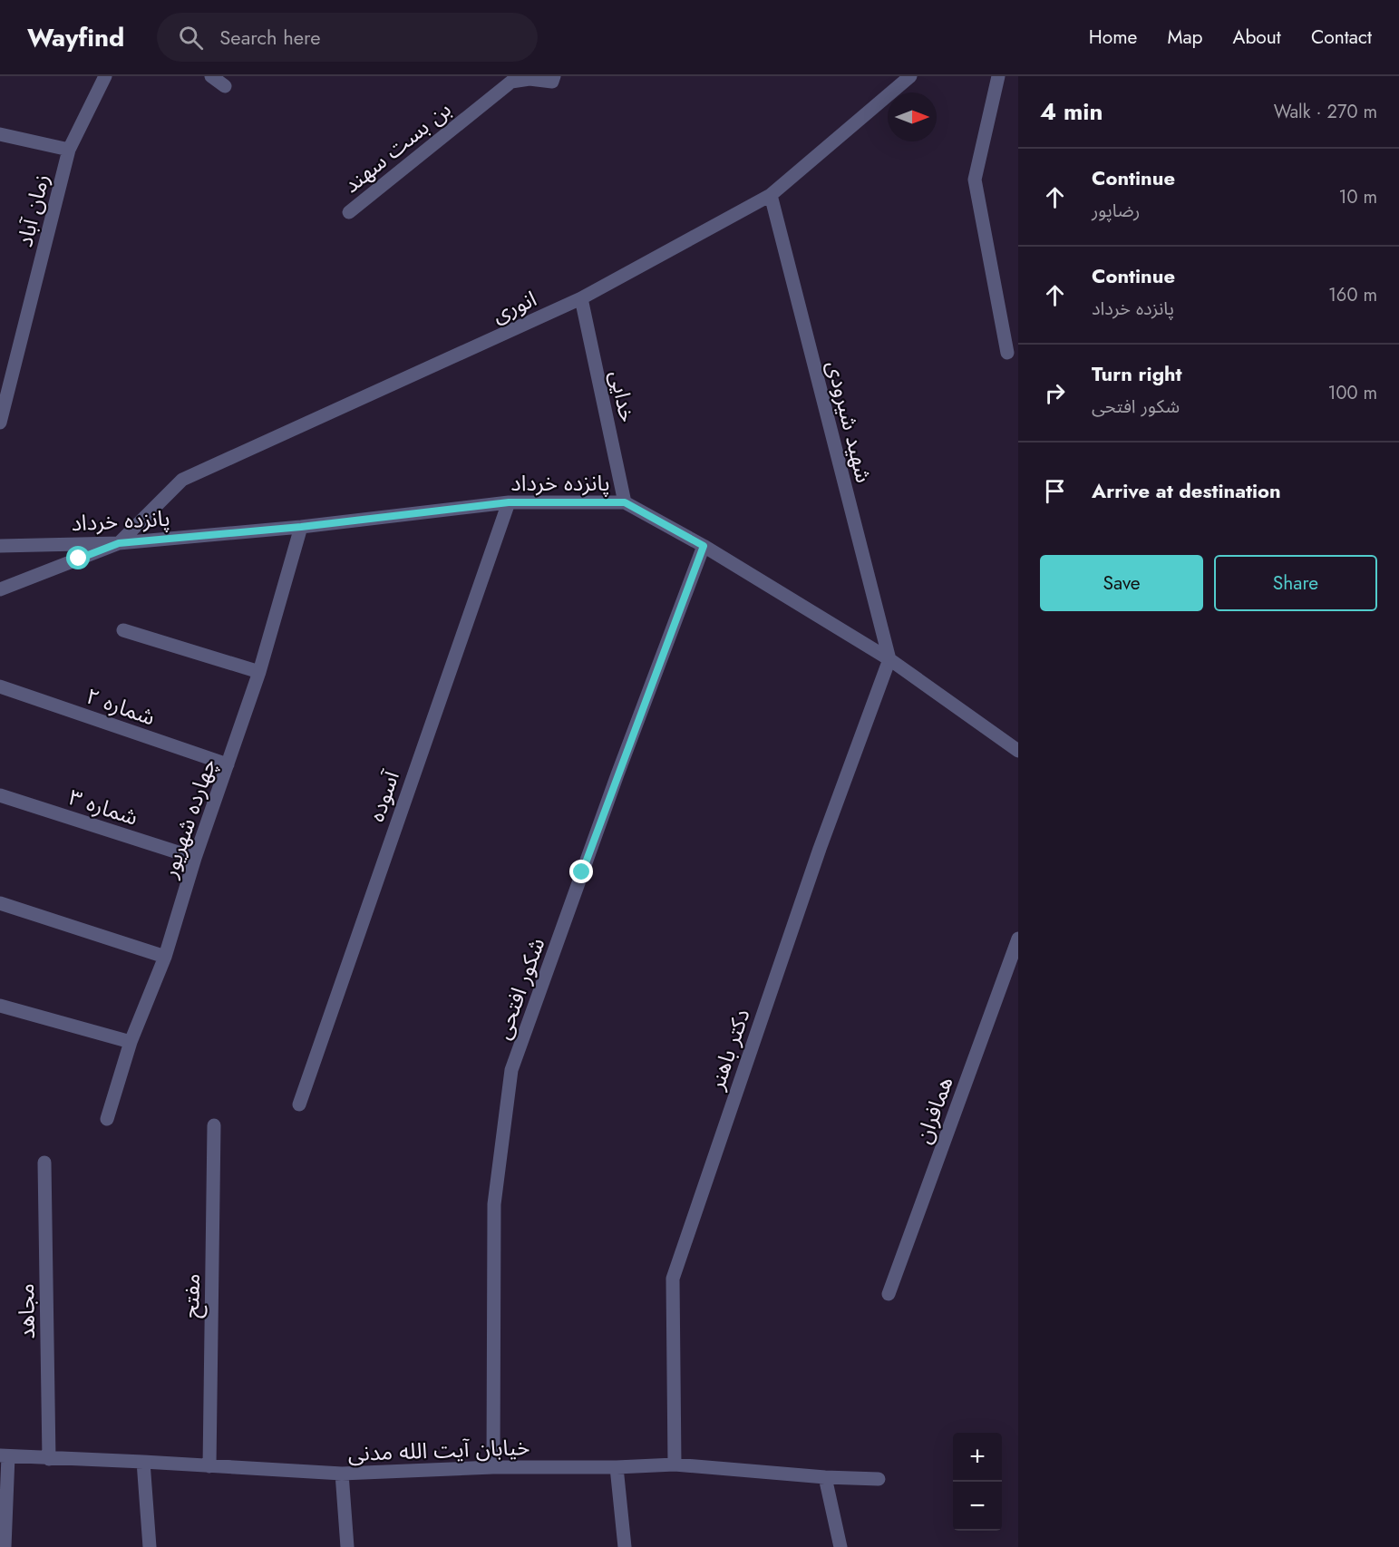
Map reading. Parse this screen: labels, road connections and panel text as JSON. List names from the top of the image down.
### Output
{
  "streets": {
    "street": [
      "بن بست سهند",
      "زمان آباد",
      "انوری",
      "خدایی",
      "شهید شیرودی",
      "پانزده خرداد",
      "شماره ۲",
      "آسوده",
      "شماره ۳",
      "چهارده شهریور",
      "شکور افتحی",
      "دکتر باهنر",
      "همافران",
      "مفتح",
      "مجاهد",
      "خیابان آیت الله مدنی"
    ]
  },
  "crossings": [
    ["انوری", "خدایی"],
    ["انوری", "شهید شیرودی"],
    ["انوری", "پانزده خرداد"],
    ["خدایی", "پانزده خرداد"],
    ["شهید شیرودی", "پانزده خرداد"],
    ["شهید شیرودی", "دکتر باهنر"],
    ["پانزده خرداد", "آسوده"],
    ["پانزده خرداد", "چهارده شهریور"],
    ["پانزده خرداد", "شکور افتحی"],
    ["پانزده خرداد", "دکتر باهنر"],
    ["شماره ۲", "چهارده شهریور"],
    ["شماره ۳", "چهارده شهریور"],
    ["شکور افتحی", "خیابان آیت الله مدنی"],
    ["دکتر باهنر", "خیابان آیت الله مدنی"],
    ["مفتح", "خیابان آیت الله مدنی"],
    ["مجاهد", "خیابان آیت الله مدنی"]
  ],
  "north": "right",
  "page": {
    "header": "Wayfind",
    "search": "Search here",
    "nav": [
      "Home",
      "Map",
      "About",
      "Contact"
    ],
    "heading": ["4 min", "Walk · 270 m"],
    "list": [
      ["Continue", "رضاپور", "10 m"],
      ["Continue", "پانزده خرداد", "160 m"],
      ["Turn right", "شکور افتحی", "100 m"],
      "Arrive at destination"
    ],
    "buttons": ["Save", "Share"],
    "map_buttons": ["+", "−"]
  }
}
